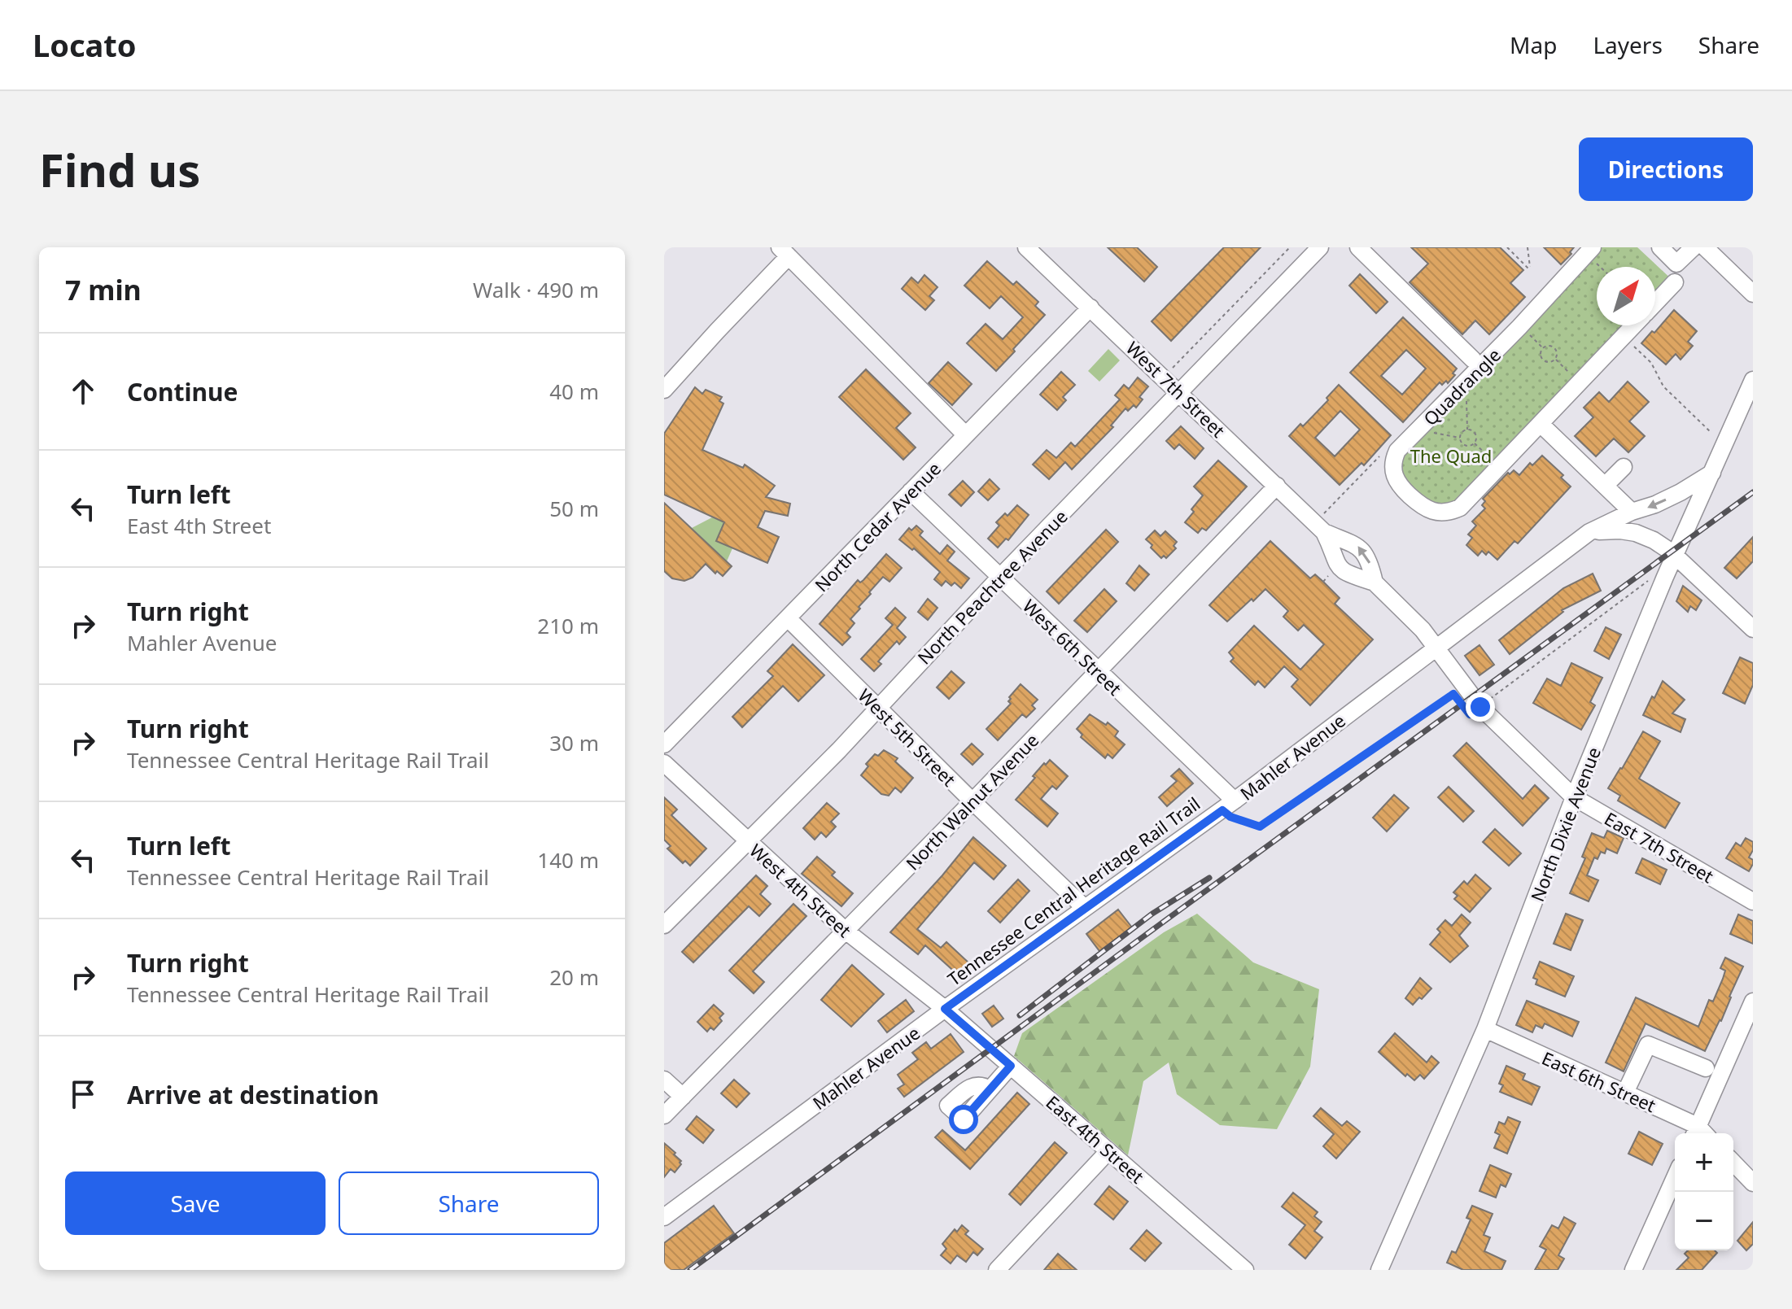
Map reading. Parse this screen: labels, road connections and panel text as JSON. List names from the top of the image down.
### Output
{
  "streets": {
    "street": [
      "Quadrangle",
      "West 7th Street",
      "North Cedar Avenue",
      "North Peachtree Avenue",
      "West 6th Street",
      "West 5th Street",
      "Mahler Avenue",
      "North Walnut Avenue",
      "North Dixie Avenue",
      "East 7th Street",
      "West 4th Street",
      "East 6th Street",
      "East 4th Street"
    ],
    "path": ["Tennessee Central Heritage Rail Trail"]
  },
  "crossings": [
    ["West 7th Street", "North Cedar Avenue"],
    ["West 7th Street", "North Peachtree Avenue"],
    ["West 7th Street", "Mahler Avenue"],
    ["West 7th Street", "North Walnut Avenue"],
    ["West 7th Street", "East 7th Street"],
    ["North Cedar Avenue", "West 6th Street"],
    ["North Cedar Avenue", "West 5th Street"],
    ["North Peachtree Avenue", "West 6th Street"],
    ["North Peachtree Avenue", "West 5th Street"],
    ["North Peachtree Avenue", "West 4th Street"],
    ["West 6th Street", "Mahler Avenue"],
    ["West 6th Street", "North Walnut Avenue"],
    ["West 6th Street", "Tennessee Central Heritage Rail Trail"],
    ["West 5th Street", "Mahler Avenue"],
    ["West 5th Street", "North Walnut Avenue"],
    ["Mahler Avenue", "North Dixie Avenue"],
    ["Mahler Avenue", "East 7th Street"],
    ["Mahler Avenue", "West 4th Street"],
    ["Mahler Avenue", "Tennessee Central Heritage Rail Trail"],
    ["Mahler Avenue", "East 4th Street"],
    ["North Walnut Avenue", "West 4th Street"],
    ["North Dixie Avenue", "East 7th Street"],
    ["North Dixie Avenue", "East 6th Street"],
    ["West 4th Street", "East 4th Street"]
  ],
  "parks": ["The Quad"],
  "north": "top right",
  "page": {
    "header": "Locato",
    "nav": ["Map", "Layers", "Share"],
    "buttons": [
      "Directions",
      ["Save", "Share"]
    ],
    "title": "Find us",
    "heading": ["7 min", "Walk · 490 m"],
    "list": [
      ["Continue", "40 m"],
      ["Turn left", "East 4th Street", "50 m"],
      ["Turn right", "Mahler Avenue", "210 m"],
      ["Turn right", "Tennessee Central Heritage Rail Trail", "30 m"],
      ["Turn left", "Tennessee Central Heritage Rail Trail", "140 m"],
      ["Turn right", "Tennessee Central Heritage Rail Trail", "20 m"],
      "Arrive at destination"
    ],
    "map_buttons": ["+", "−"]
  }
}
